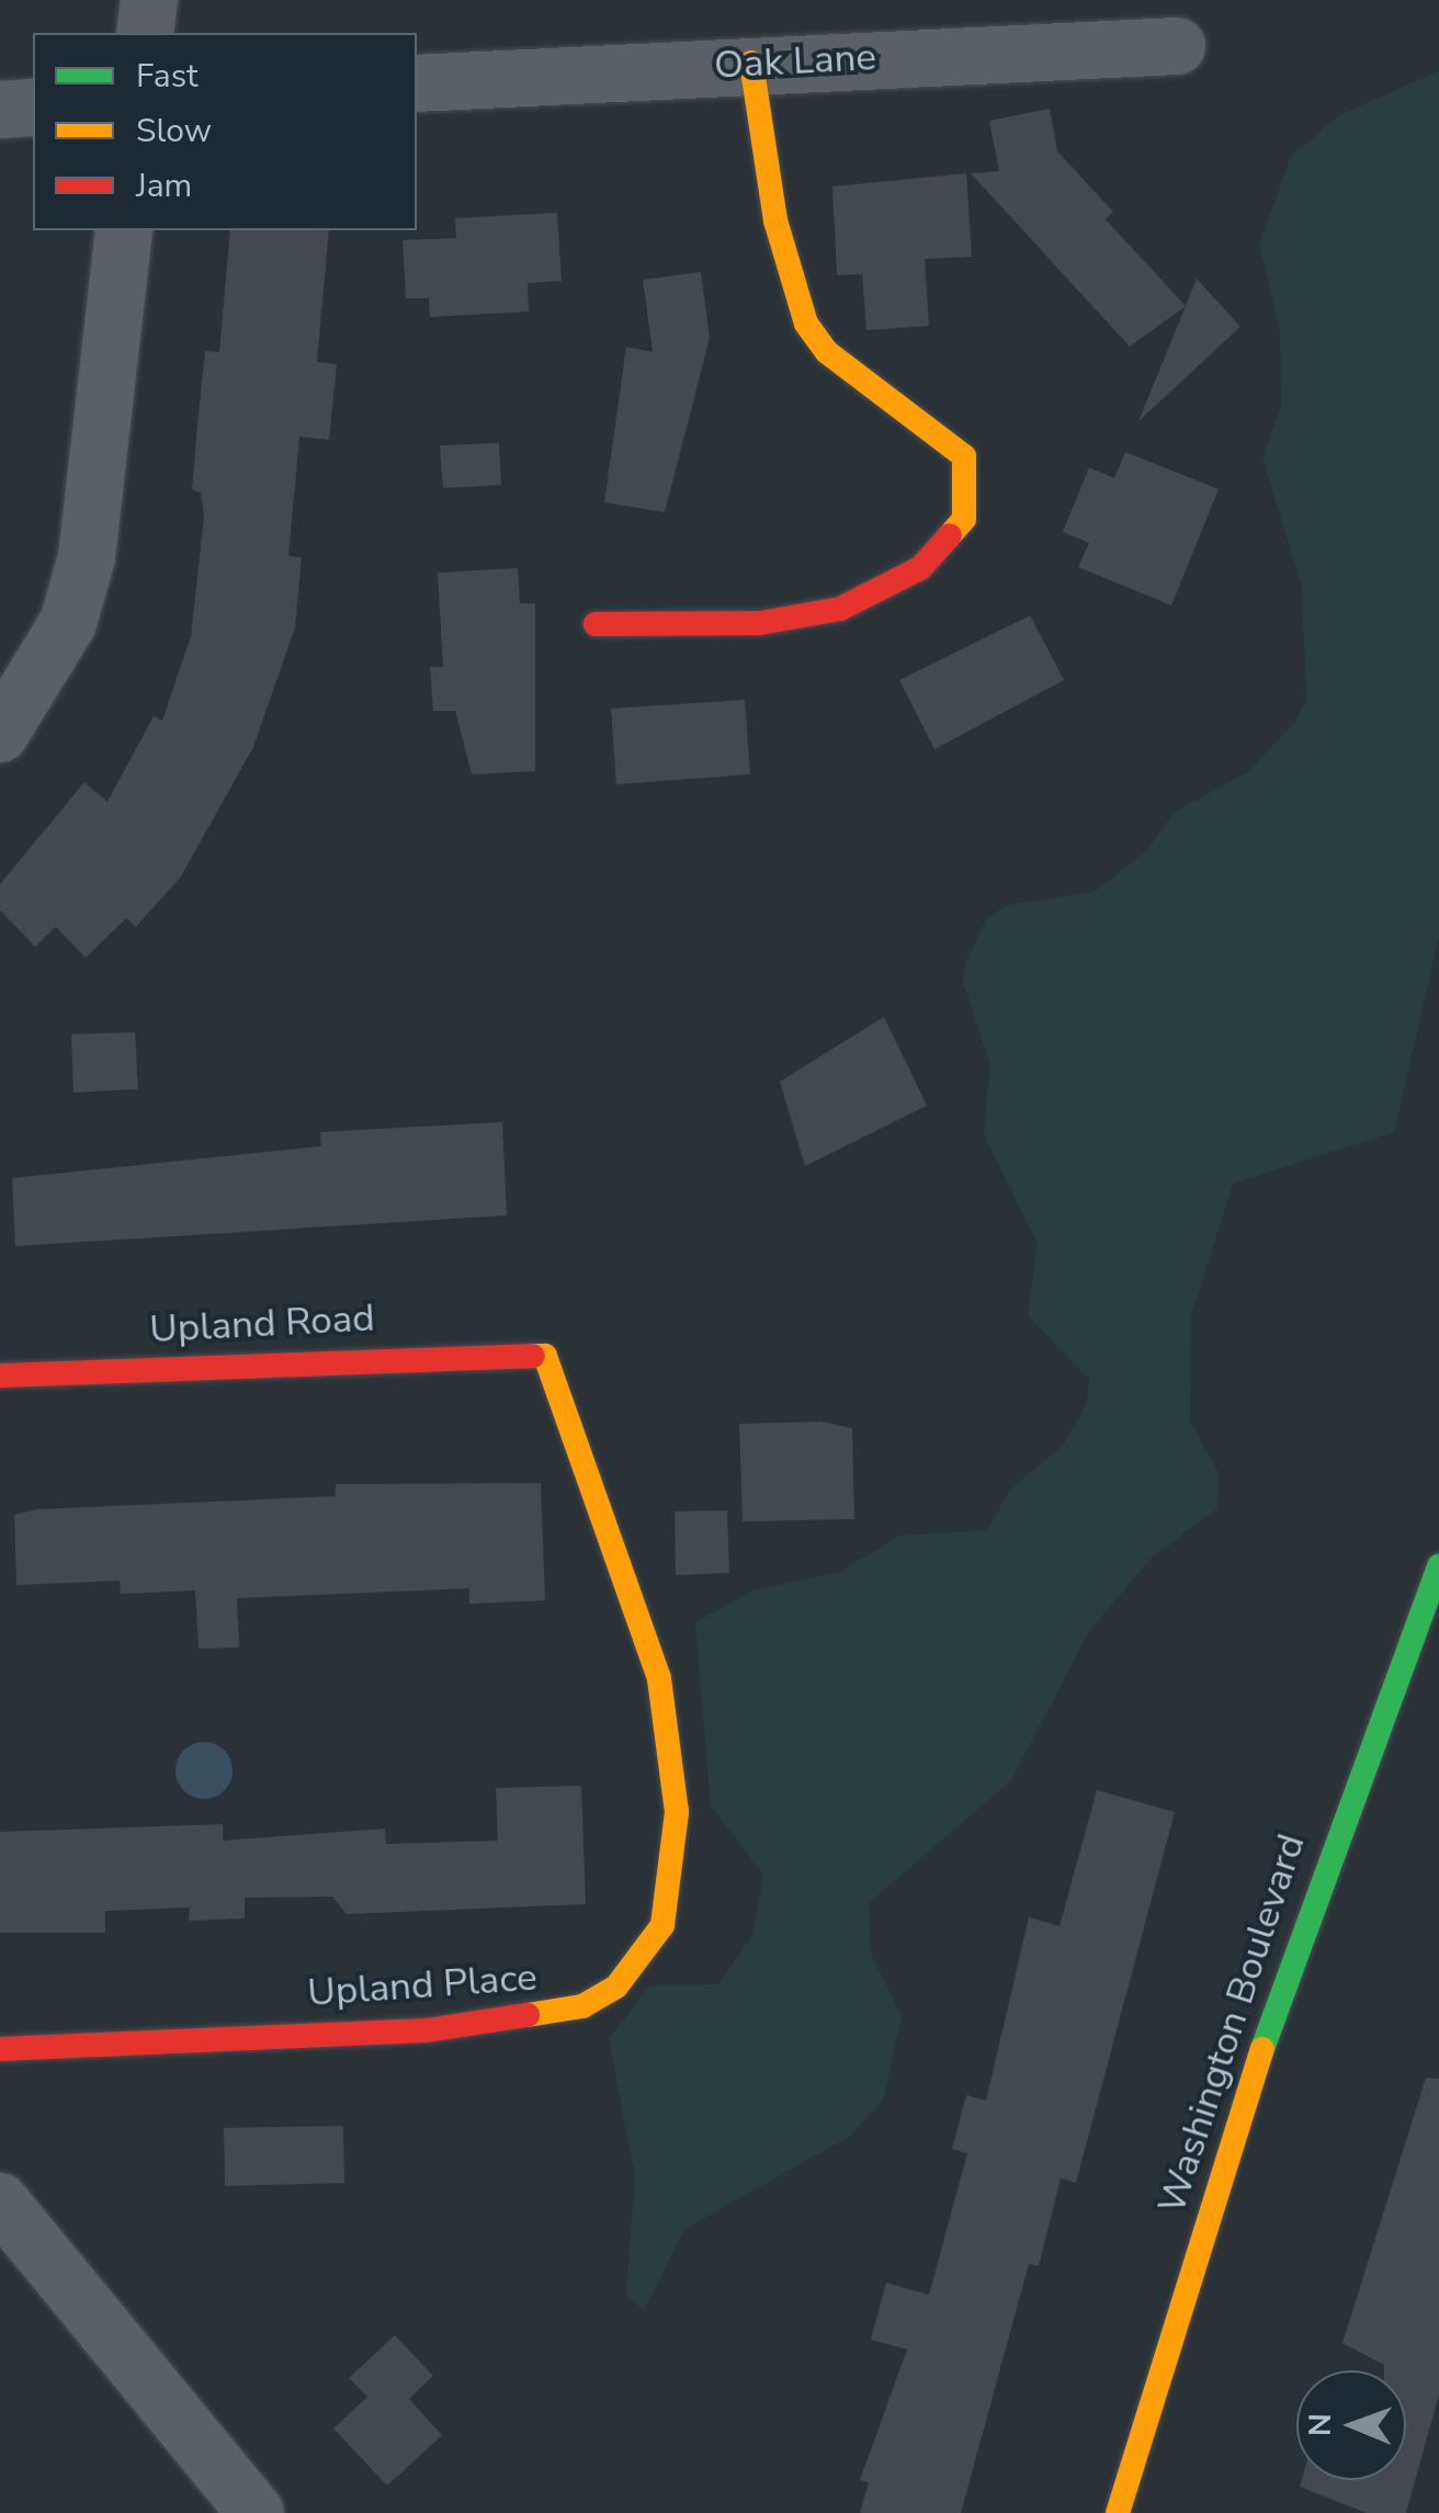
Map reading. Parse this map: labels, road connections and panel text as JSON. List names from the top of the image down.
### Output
{
  "streets": {
    "street": [
      "Oak Lane",
      "Upland Road",
      "Upland Place",
      "Washington Boulevard"
    ]
  },
  "crossings": [
    ["Upland Road", "Upland Place"]
  ],
  "legend": ["Fast", "Slow", "Jam"],
  "north": "left"
}
